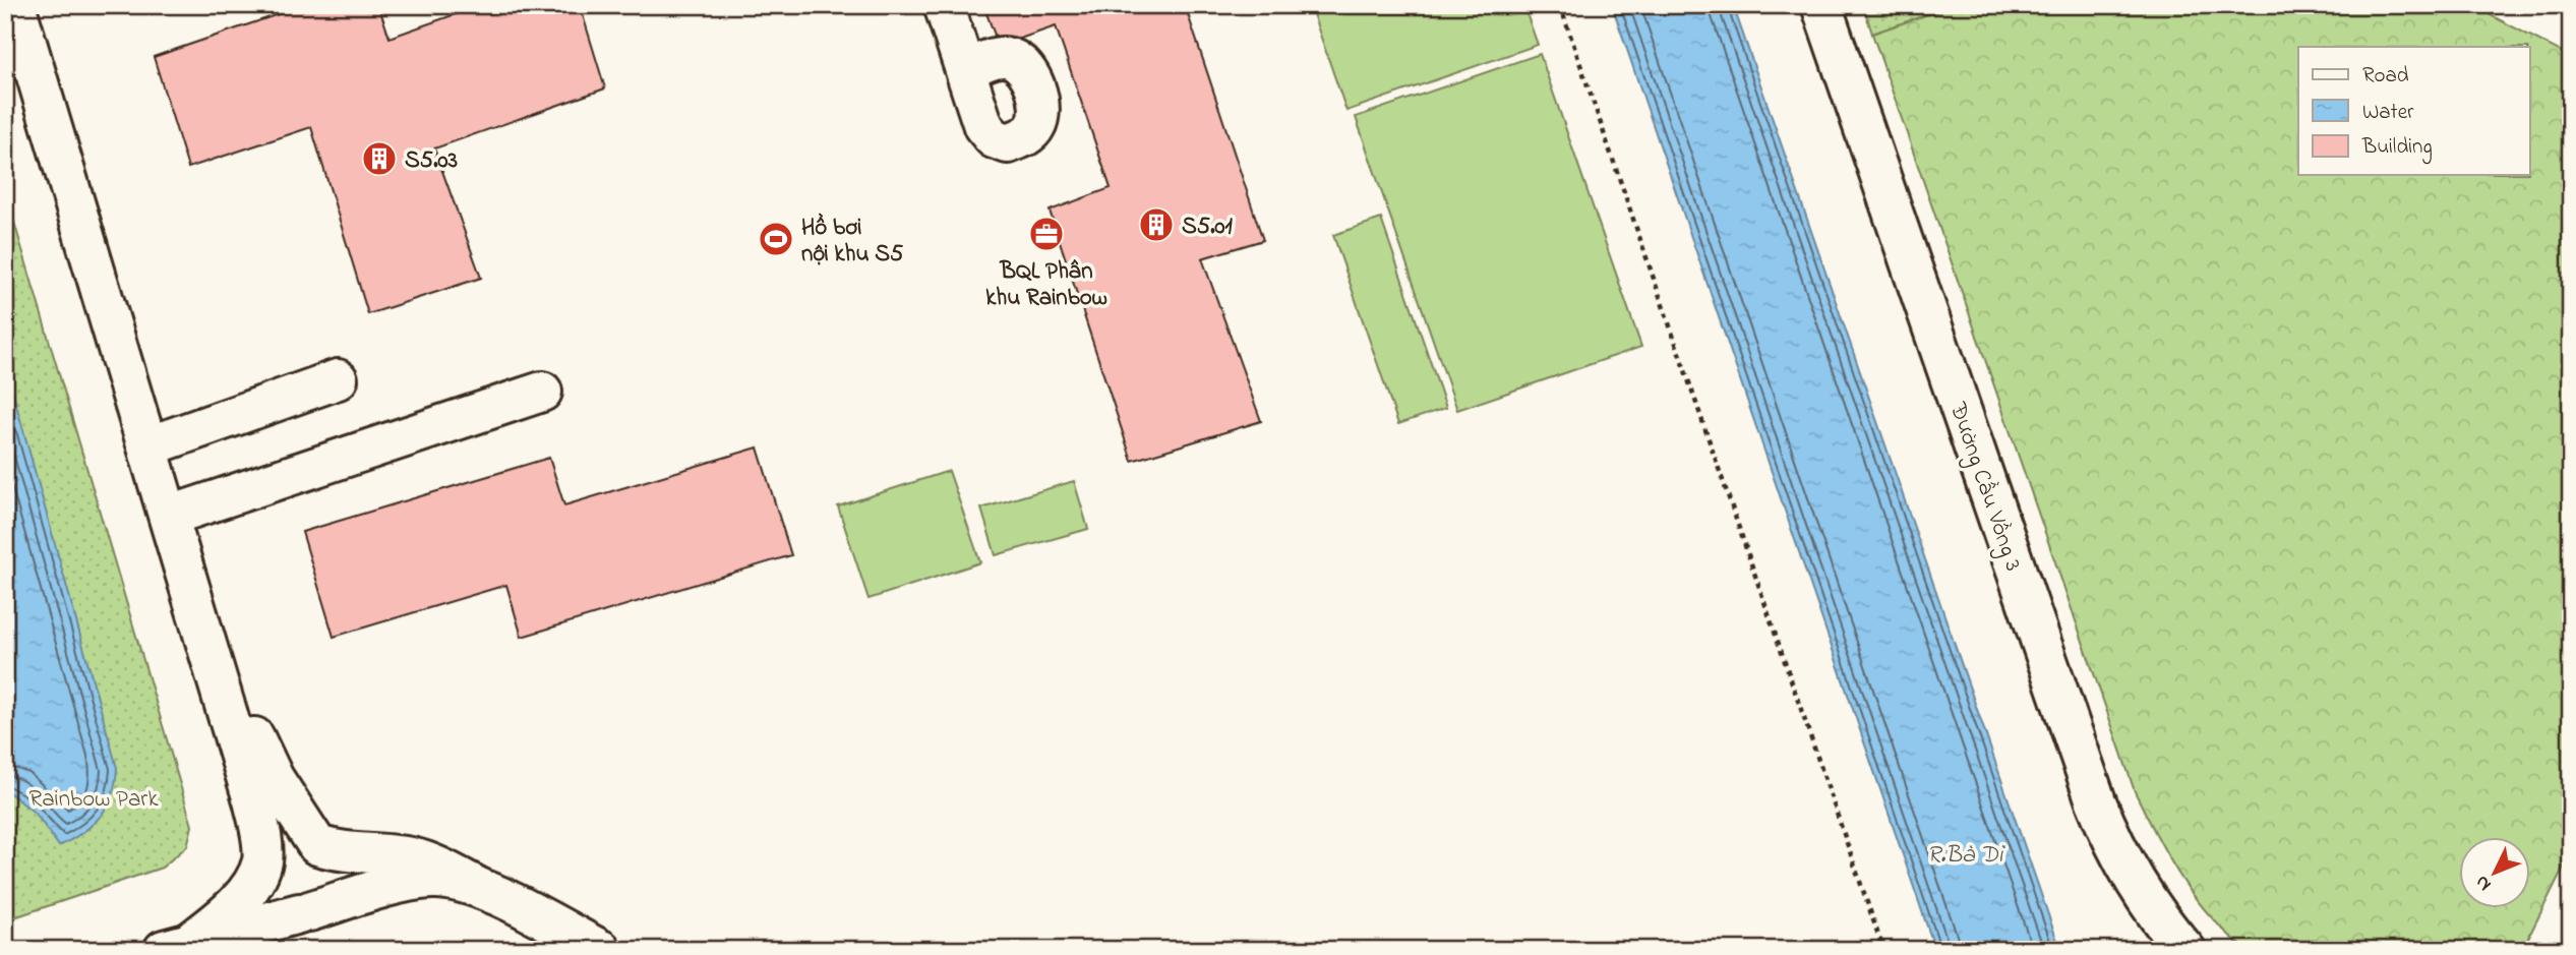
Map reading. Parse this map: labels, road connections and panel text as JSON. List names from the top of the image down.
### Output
{
  "streets": {
    "street": ["Đường Cầu Vồng 3"]
  },
  "water": ["R.Bà Dì"],
  "parks": ["Rainbow Park"],
  "places": {
    "building": ["S5.03", "S5.01"],
    "office": ["BQL Phân khu Rainbow"],
    "sports": ["Hồ bơi nội khu S5"]
  },
  "legend": ["Road", "Water", "Building"],
  "north": "bottom left"
}
